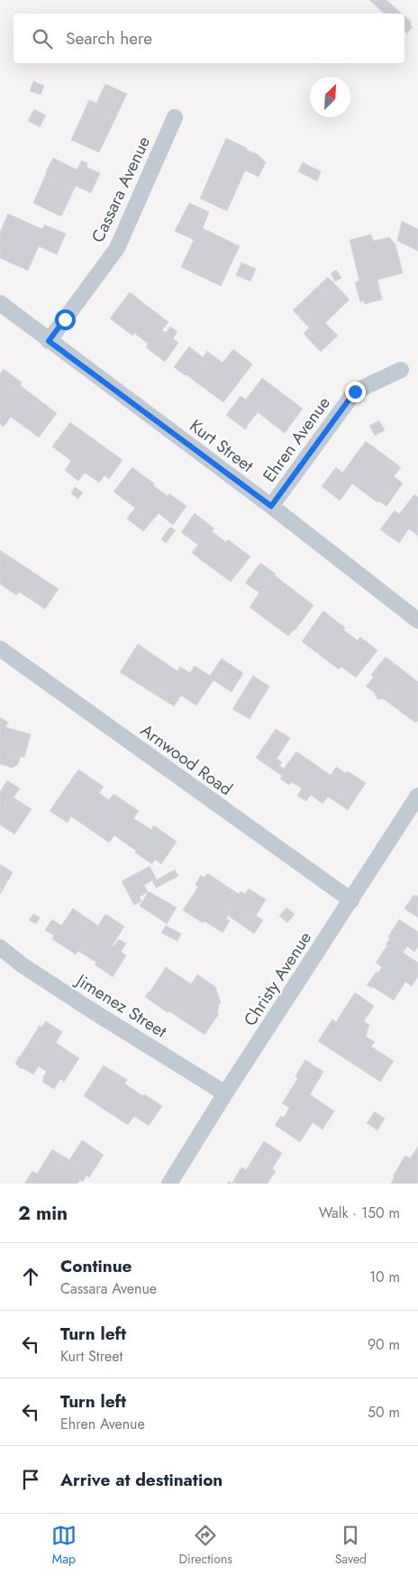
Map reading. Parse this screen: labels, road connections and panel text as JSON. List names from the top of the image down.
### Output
{
  "streets": {
    "street": [
      "Cassara Avenue",
      "Ehren Avenue",
      "Kurt Street",
      "Arnwood Road",
      "Christy Avenue",
      "Jimenez Street"
    ]
  },
  "crossings": [
    ["Cassara Avenue", "Kurt Street"],
    ["Ehren Avenue", "Kurt Street"],
    ["Arnwood Road", "Christy Avenue"],
    ["Christy Avenue", "Jimenez Street"]
  ],
  "north": "top right",
  "page": {
    "search": "Search here",
    "heading": ["2 min", "Walk · 150 m"],
    "list": [
      ["Continue", "Cassara Avenue", "10 m"],
      ["Turn left", "Kurt Street", "90 m"],
      ["Turn left", "Ehren Avenue", "50 m"],
      "Arrive at destination"
    ],
    "nav": ["Map", "Directions", "Saved"]
  }
}
